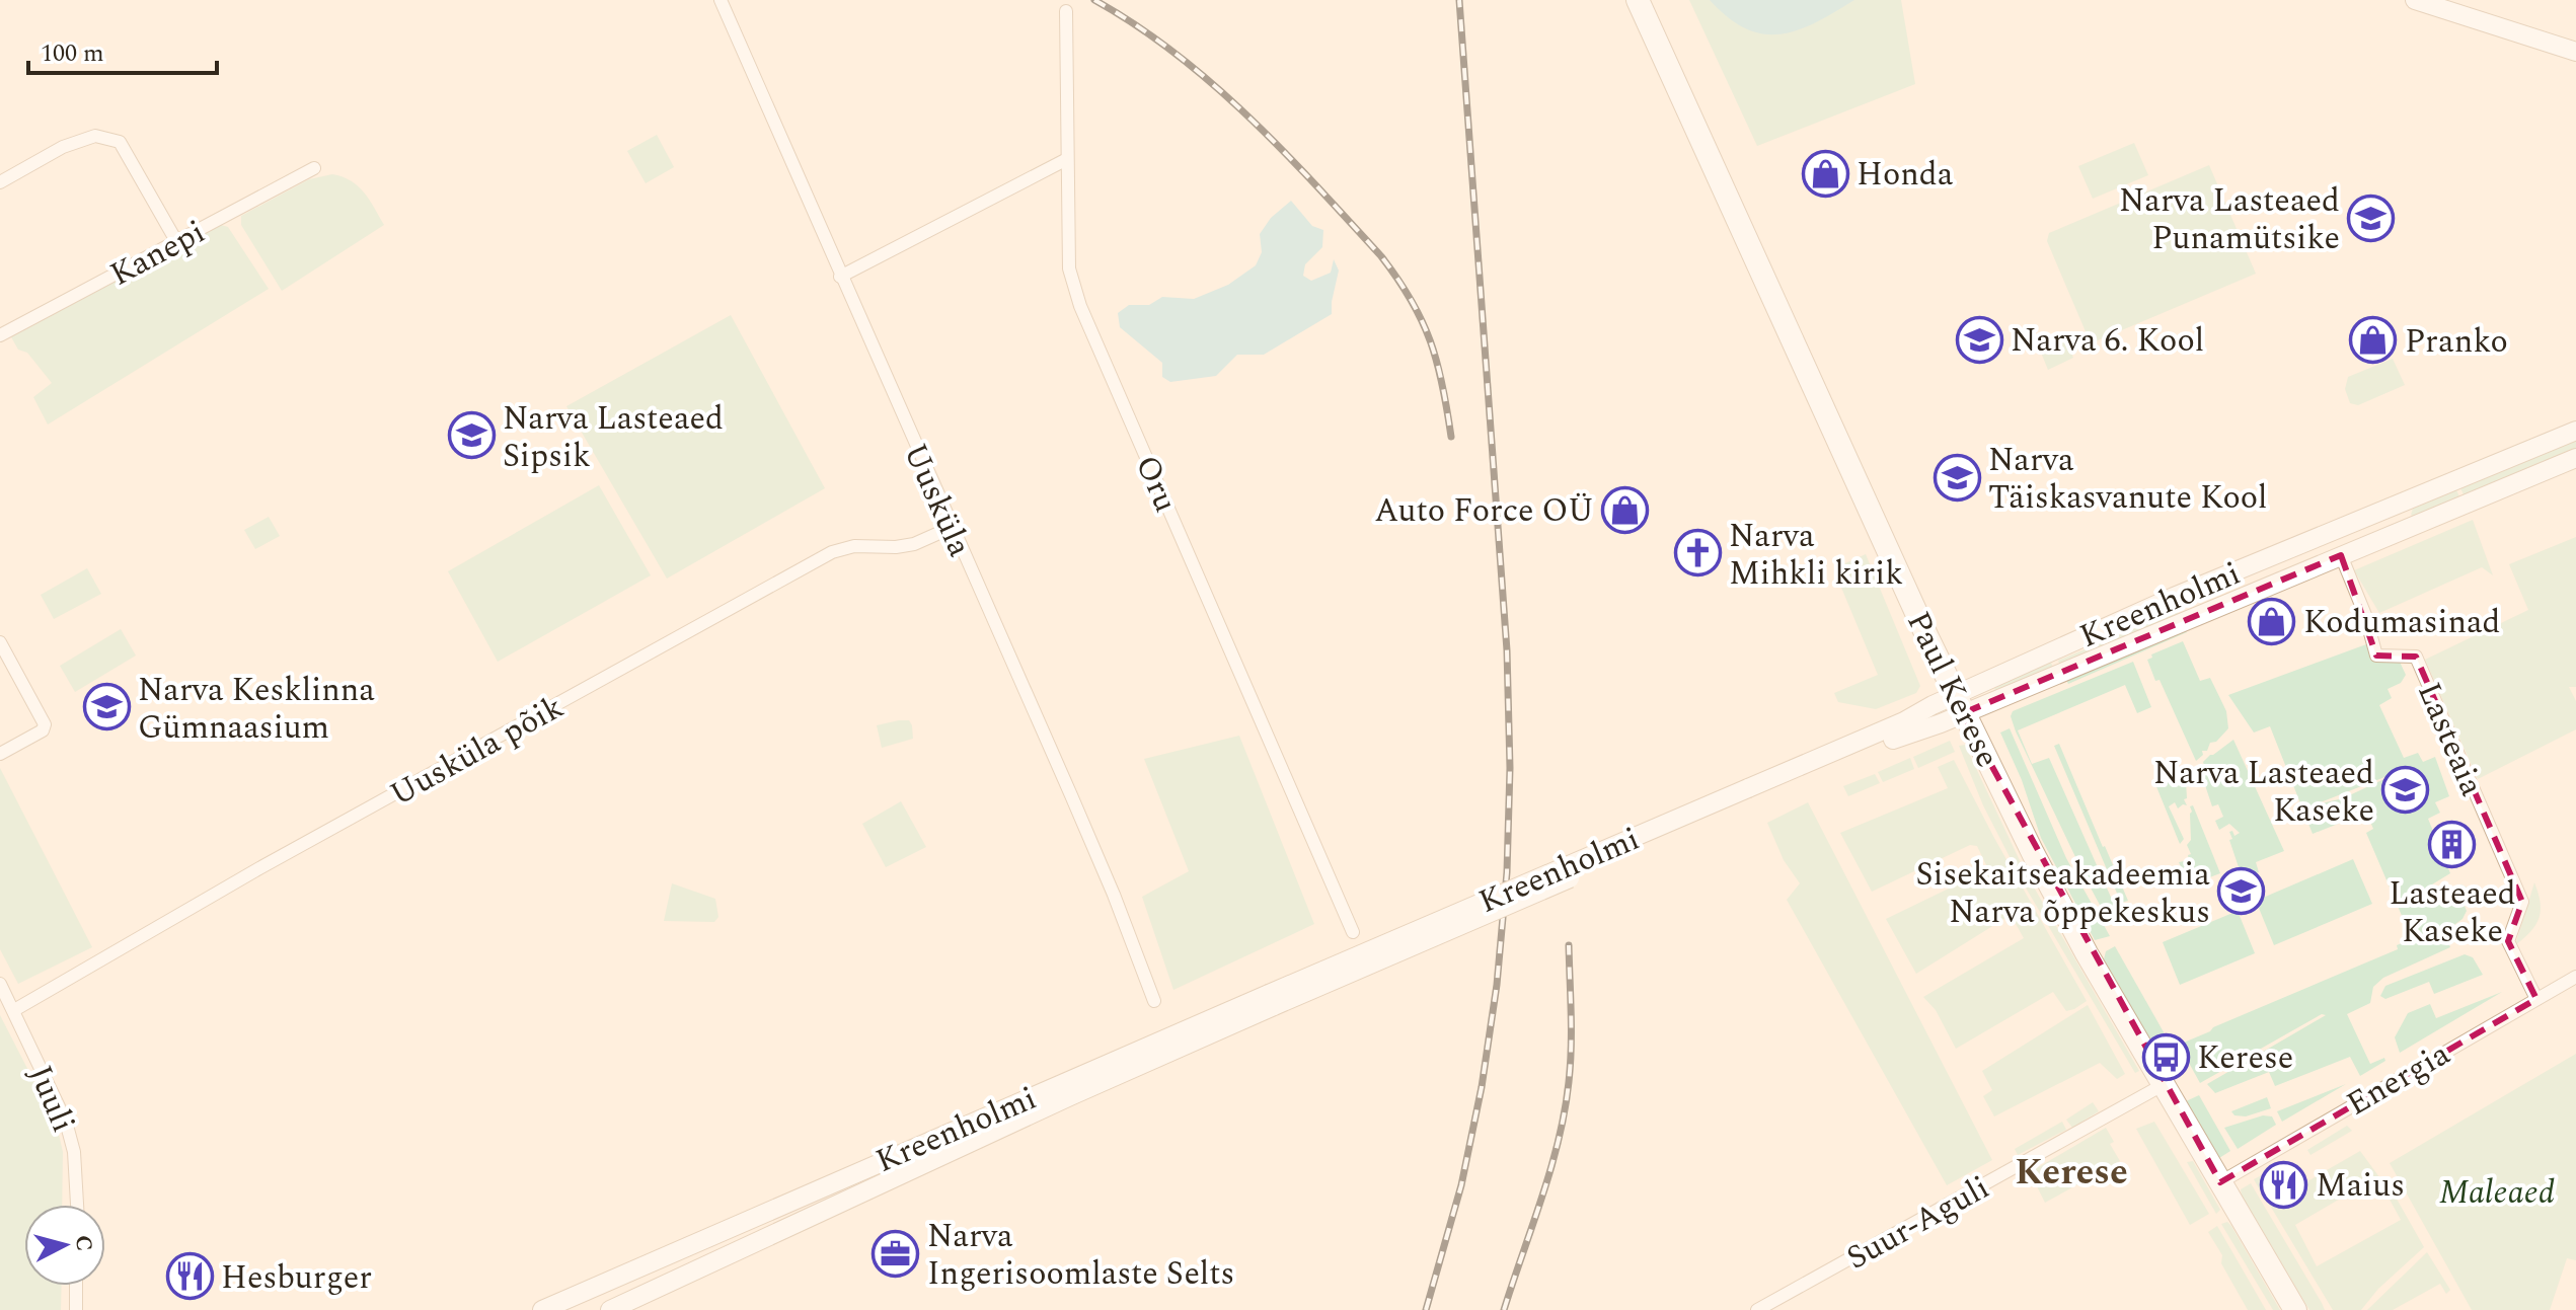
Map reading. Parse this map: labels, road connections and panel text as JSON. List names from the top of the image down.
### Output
{
  "streets": {
    "highway": ["Paul Kerese"],
    "main road": ["Kreenholmi"],
    "street": [
      "Kanepi",
      "Oru",
      "Uusküla",
      "Lasteaia",
      "Uusküla põik",
      "Energia",
      "Juuli",
      "Suur-Aguli"
    ]
  },
  "crossings": [
    ["Uusküla", "Uusküla põik"],
    ["Kreenholmi", "Paul Kerese"],
    ["Kreenholmi", "Lasteaia"],
    ["Paul Kerese", "Energia"],
    ["Paul Kerese", "Suur-Aguli"],
    ["Lasteaia", "Energia"],
    ["Uusküla põik", "Juuli"]
  ],
  "districts": ["Kerese"],
  "parks": ["Maleaed"],
  "places": {
    "shop": [
      "Honda",
      "Pranko",
      "Auto Force OÜ",
      "Kodumasinad"
    ],
    "school or university": [
      "Narva Lasteaed Punamütsike",
      "Narva 6. Kool",
      "Narva Lasteaed Sipsik",
      "Narva Täiskasvanute Kool",
      "Narva Kesklinna Gümnaasium",
      "Narva Lasteaed Kaseke",
      "Sisekaitseakadeemia Narva õppekeskus"
    ],
    "church": ["Narva Mihkli kirik"],
    "building": ["Lasteaed Kaseke"],
    "bus stop": ["Kerese"],
    "restaurant": ["Maius", "Hesburger"],
    "office": ["Narva Ingerisoomlaste Selts"]
  },
  "scale_bar": "100 m",
  "north": "right"
}
